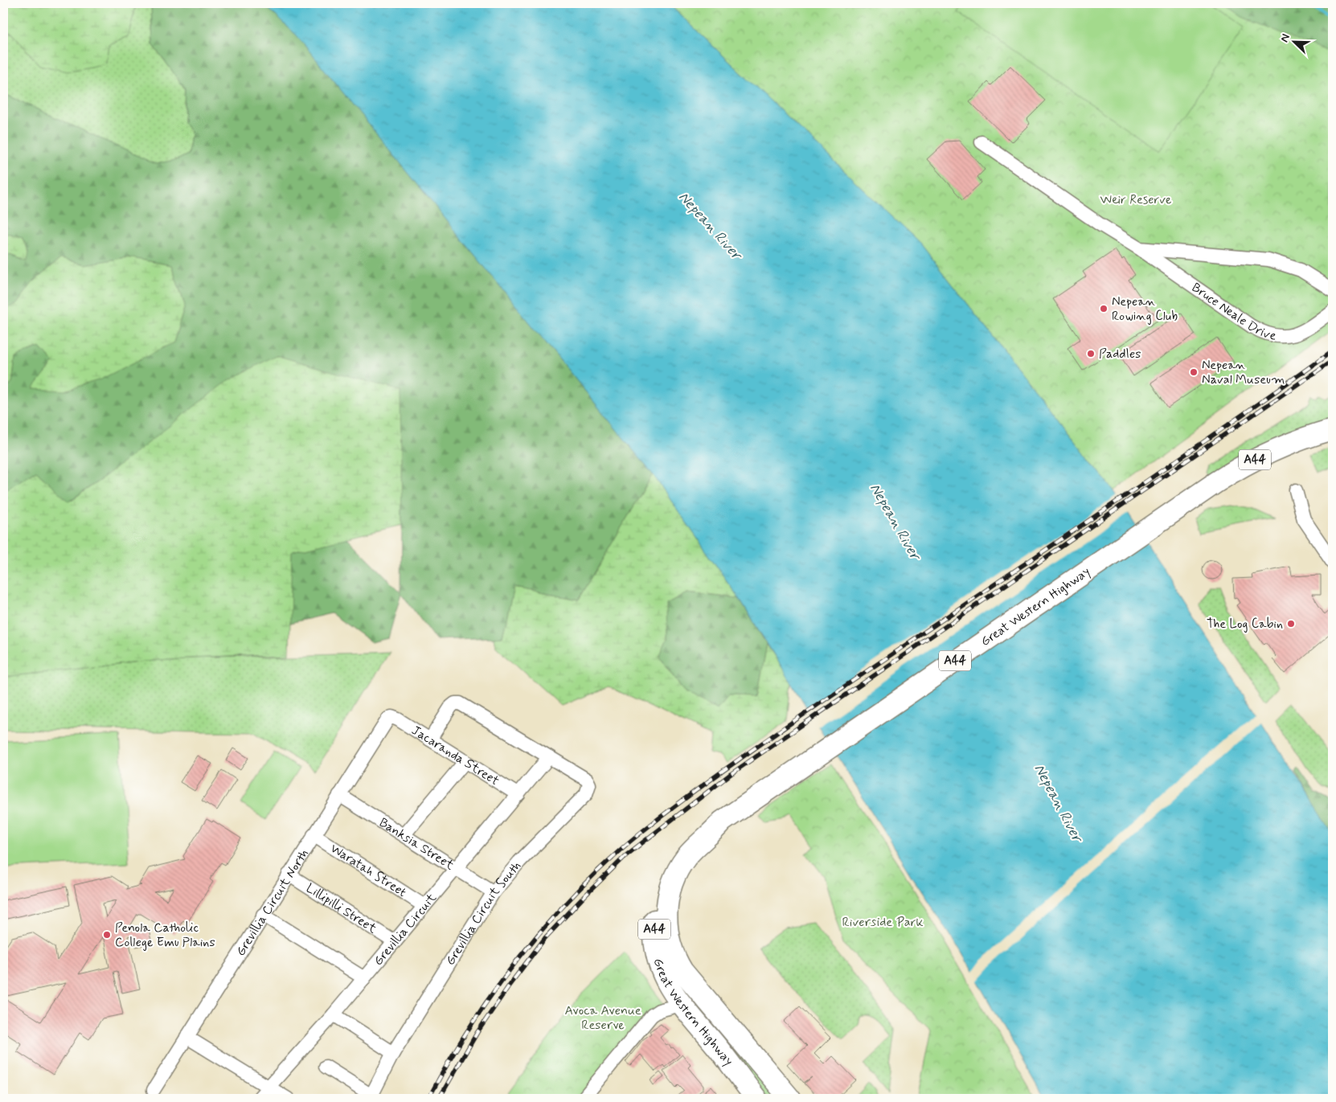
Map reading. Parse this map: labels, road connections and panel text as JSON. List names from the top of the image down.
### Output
{
  "streets": {
    "highway": ["A44", "Great Western Highway"],
    "street": [
      "Bruce Neale Drive",
      "Jacaranda Street",
      "Banksia Street",
      "Waratah Street",
      "Grevillia Circuit North",
      "Lillipilli Street",
      "Grevillia Circuit South",
      "Grevillia Circuit"
    ]
  },
  "crossings": [
    ["Jacaranda Street", "Grevillia Circuit North"],
    ["Jacaranda Street", "Grevillia Circuit"],
    ["Banksia Street", "Grevillia Circuit North"],
    ["Banksia Street", "Grevillia Circuit South"],
    ["Banksia Street", "Grevillia Circuit"],
    ["Waratah Street", "Grevillia Circuit North"],
    ["Waratah Street", "Grevillia Circuit"],
    ["Grevillia Circuit North", "Lillipilli Street"],
    ["Lillipilli Street", "Grevillia Circuit"],
    ["Grevillia Circuit South", "Grevillia Circuit"]
  ],
  "water": ["Nepean River"],
  "parks": ["Weir Reserve", "Riverside Park", "Avoca Avenue Reserve"],
  "places": [
    "Nepean Rowing Club",
    "Paddles",
    "Nepean Naval Museum",
    "The Log Cabin",
    "Penola Catholic College Emu Plains"
  ],
  "north": "top left"
}
